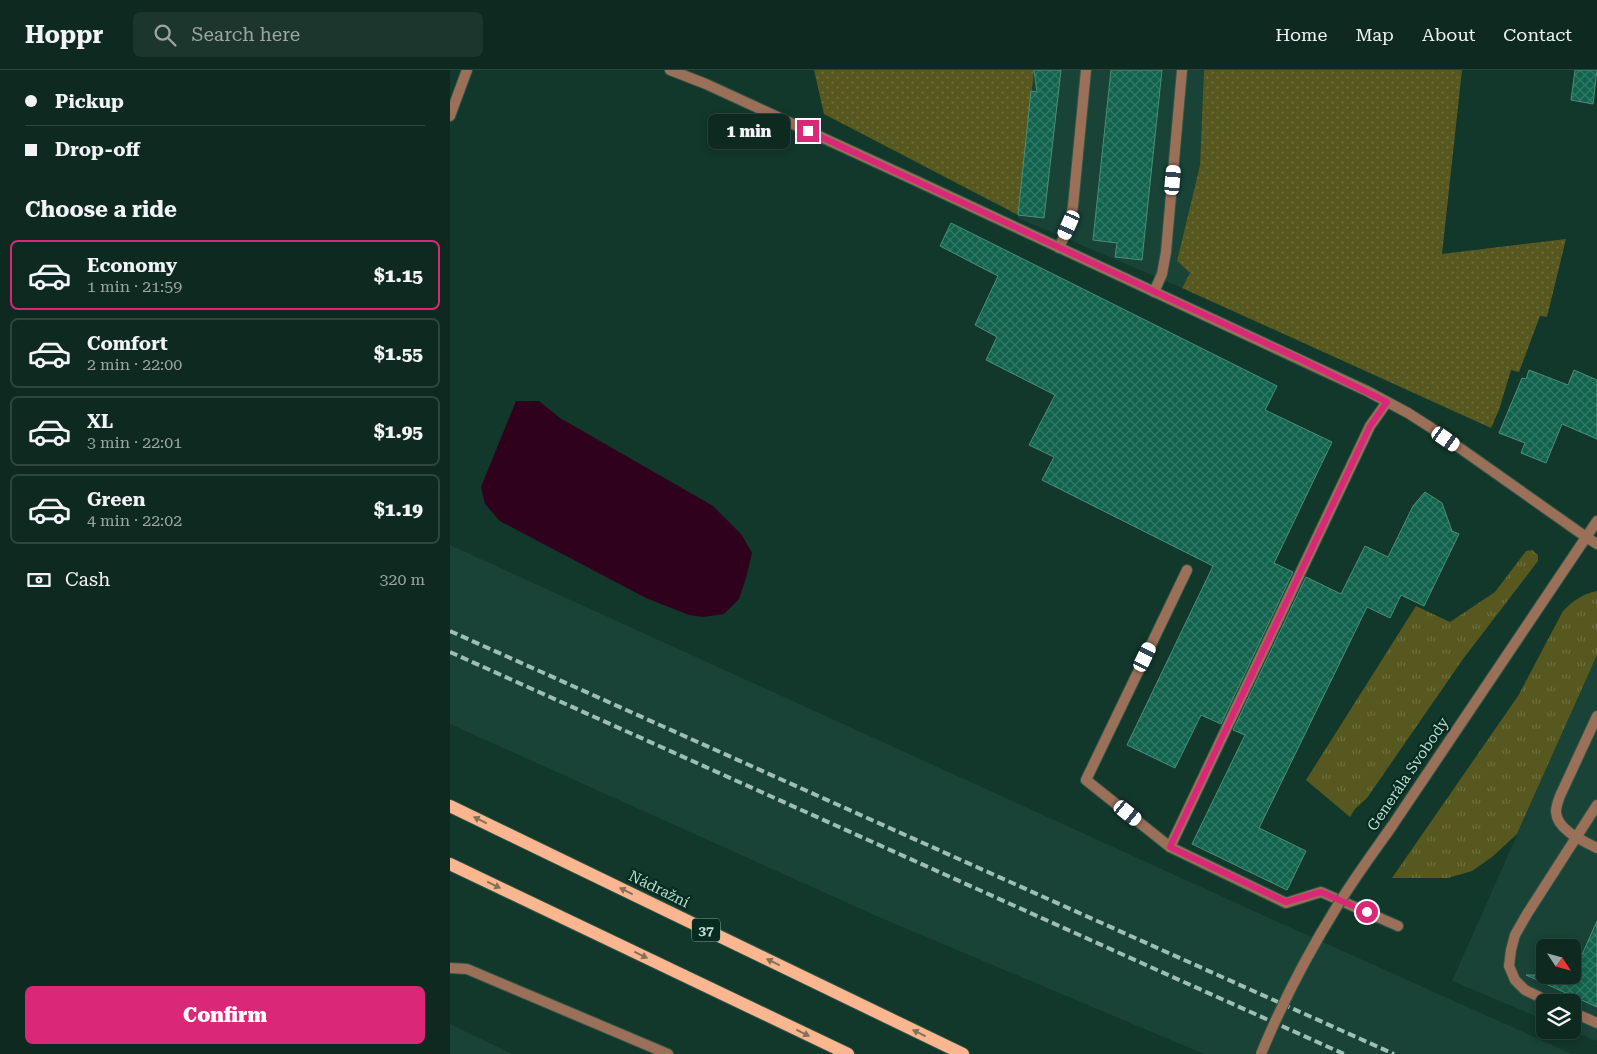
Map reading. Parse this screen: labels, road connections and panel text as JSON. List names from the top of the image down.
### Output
{
  "streets": {
    "main road": ["Nádražní", "37"],
    "street": ["Generála Svobody"]
  },
  "north": "bottom right",
  "page": {
    "header": "Hoppr",
    "search": "Search here",
    "nav": [
      "Home",
      "Map",
      "About",
      "Contact"
    ],
    "banner": ["Pickup", "Drop-off"],
    "bubble": "1 min",
    "heading": "Choose a ride",
    "list": [
      {
        "name": "Economy",
        "note": "1 min · 21:59",
        "value": "$1.15"
      },
      {
        "name": "Comfort",
        "note": "2 min · 22:00",
        "value": "$1.55"
      },
      {
        "name": "XL",
        "note": "3 min · 22:01",
        "value": "$1.95"
      },
      {
        "name": "Green",
        "note": "4 min · 22:02",
        "value": "$1.19"
      }
    ],
    "pay": ["Cash", "320 m"],
    "buttons": "Confirm"
  }
}
